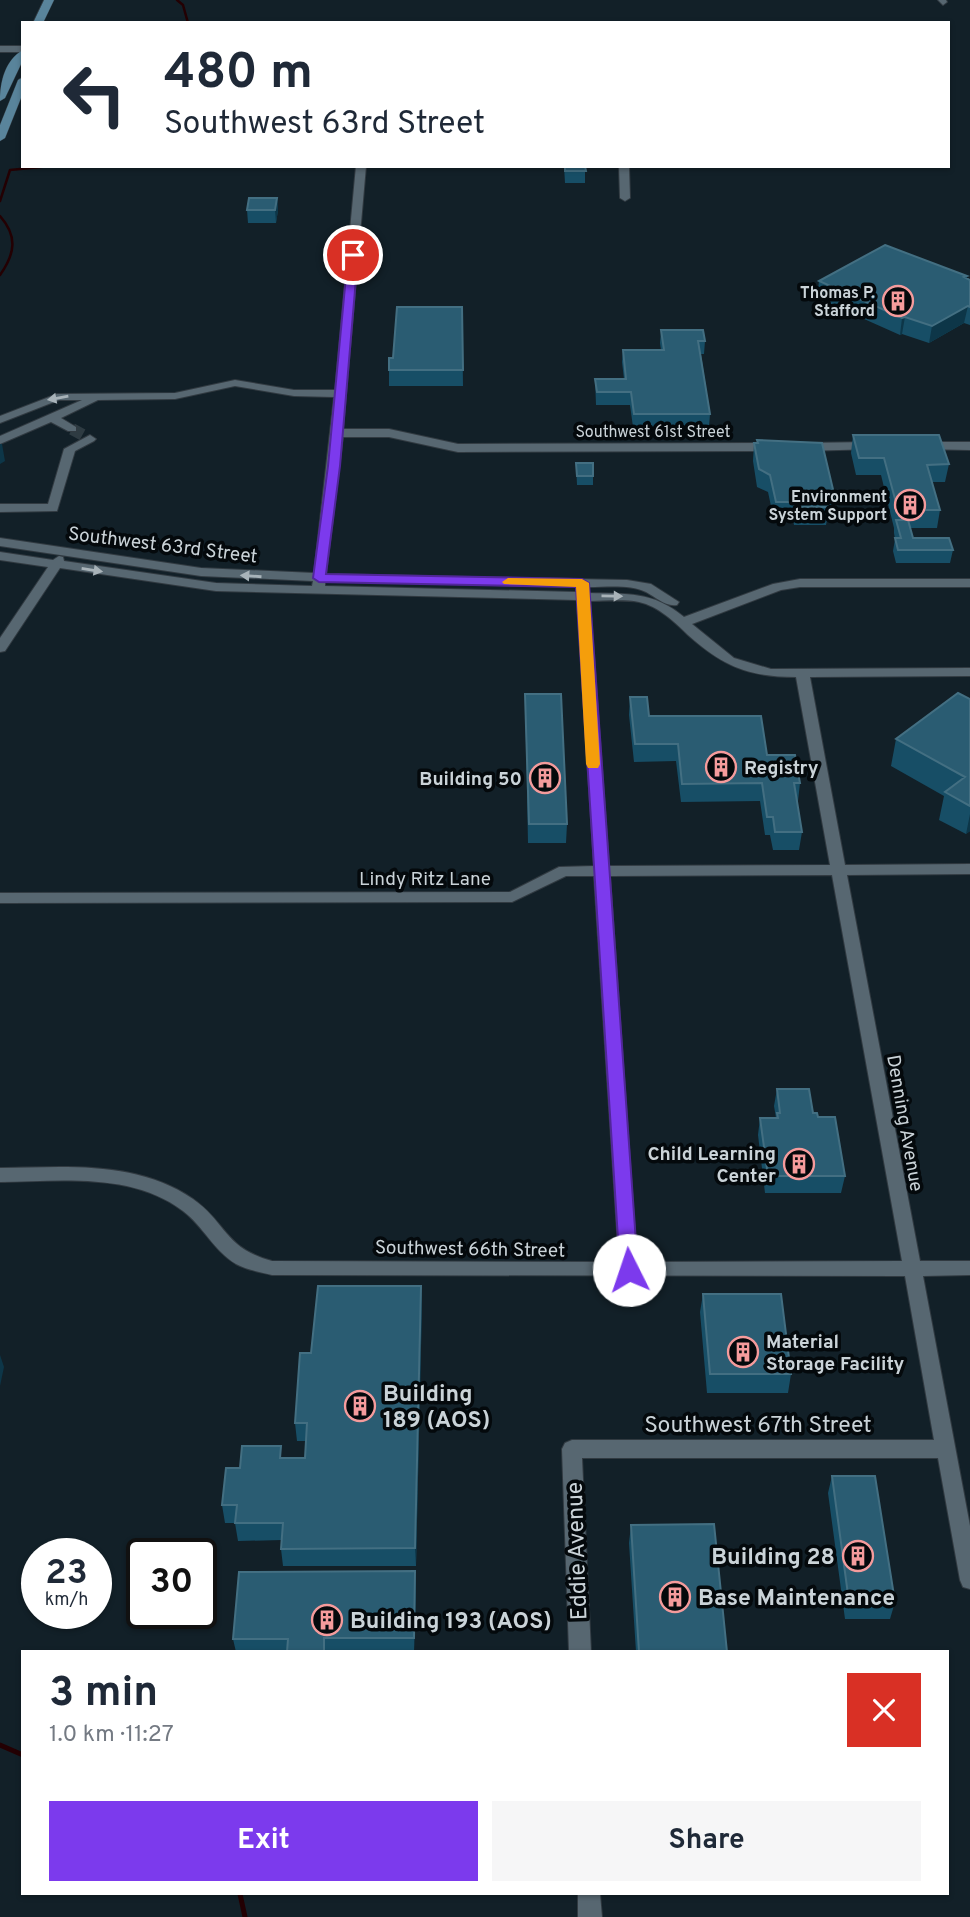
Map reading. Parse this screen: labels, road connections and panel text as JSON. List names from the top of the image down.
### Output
{
  "streets": {
    "street": [
      "Southwest 61st Street",
      "Southwest 63rd Street",
      "Lindy Ritz Lane",
      "Denning Avenue",
      "Southwest 66th Street",
      "Southwest 67th Street",
      "Eddie Avenue"
    ]
  },
  "crossings": [
    ["Southwest 63rd Street", "Denning Avenue"],
    ["Lindy Ritz Lane", "Denning Avenue"],
    ["Denning Avenue", "Southwest 66th Street"],
    ["Denning Avenue", "Southwest 67th Street"],
    ["Southwest 67th Street", "Eddie Avenue"]
  ],
  "places": {
    "building": [
      "Thomas P. Stafford",
      "Environment System Support",
      "Registry",
      "Building 50",
      "Child Learning Center",
      "Material Storage Facility",
      "Building 189 (AOS)",
      "Building 28",
      "Base Maintenance",
      "Building 193 (AOS)"
    ]
  },
  "page": {
    "turn": ["480 m", "Southwest 63rd Street"],
    "speed": "23 km/h",
    "limit": "30",
    "heading": ["3 min", "1.0 km · 11:27"],
    "buttons": ["Exit", "Share"]
  }
}
